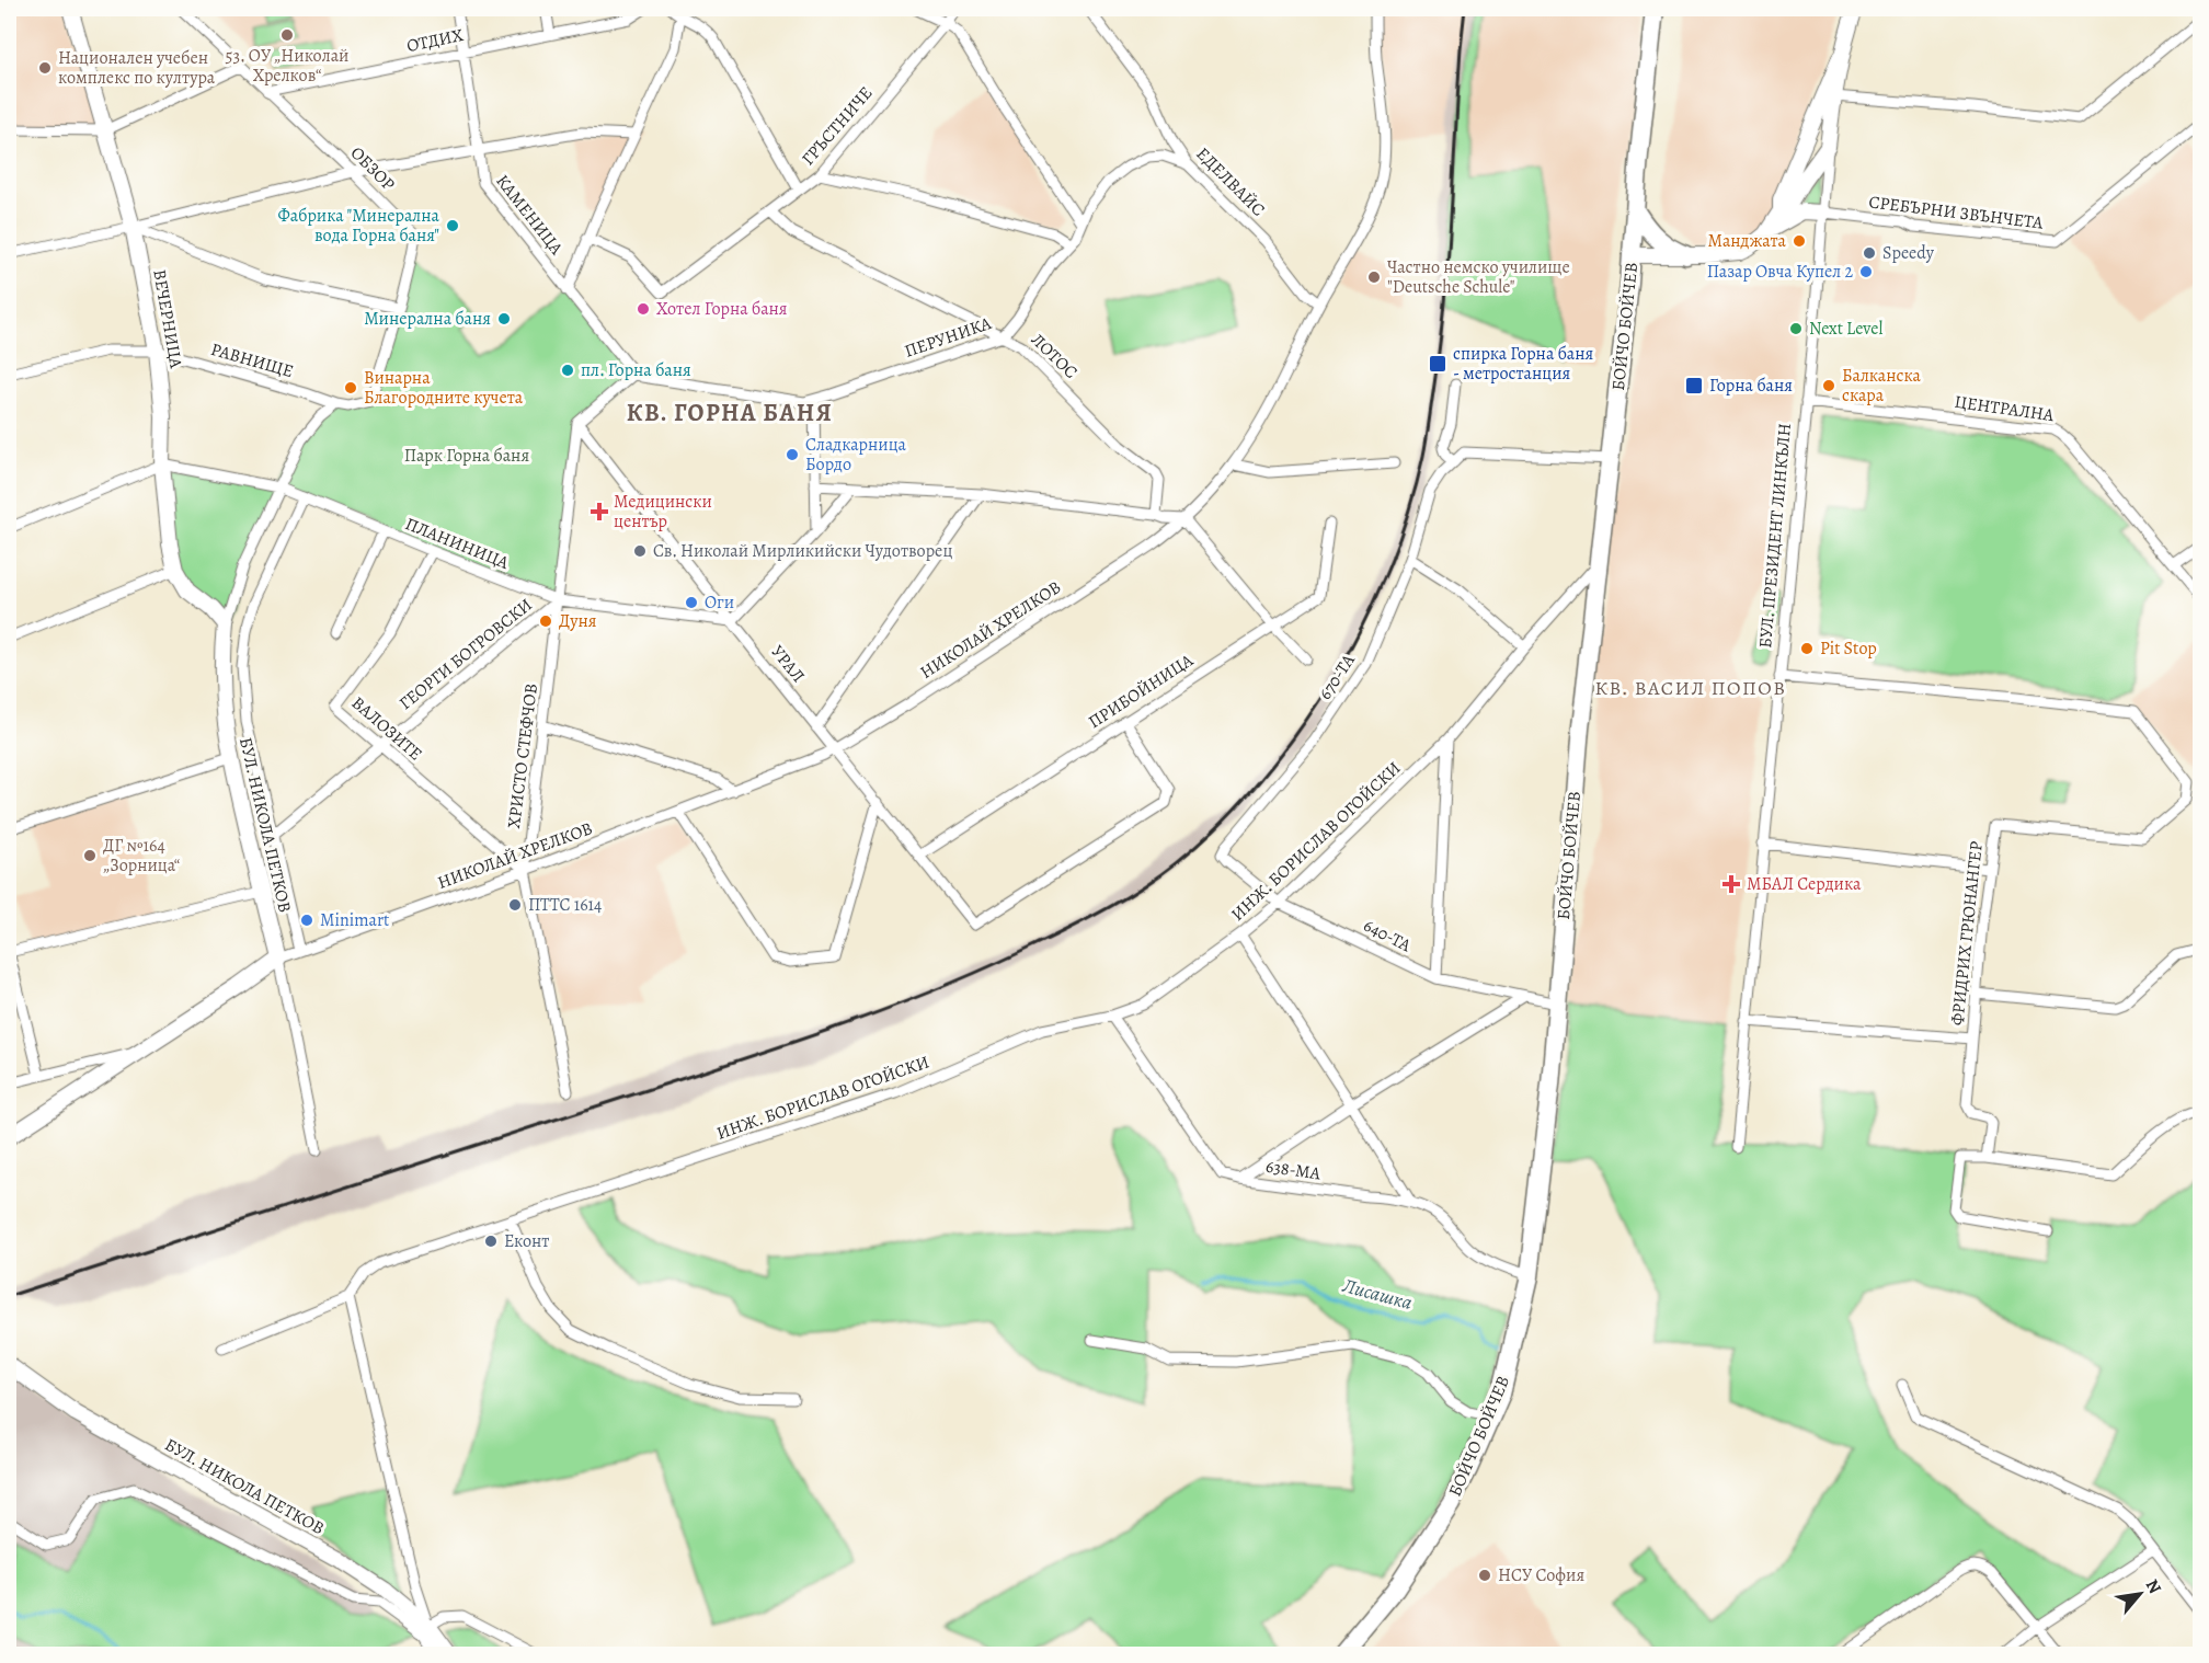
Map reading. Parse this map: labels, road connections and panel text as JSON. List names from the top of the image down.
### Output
{
  "streets": {
    "highway": ["БОЙЧО БОЙЧЕВ"],
    "street": [
      "ОТДИХ",
      "ГРЪСТНИЧЕ",
      "ОБЗОР",
      "ЕДЕЛВАЙС",
      "СРЕБЪРНИ ЗВЪНЧЕТА",
      "КАМЕНИЦА",
      "ВЕЧЕРНИЦА",
      "ПЕРУНИКА",
      "ЛОТОС",
      "РАВНИЩЕ",
      "ЦЕНТРАЛНА",
      "БУЛ. ПРЕЗИДЕНТ ЛИНКЪЛН",
      "ПЛАНИНИЦА",
      "НИКОЛАЙ ХРЕЛКОВ",
      "ГЕОРГИ БОГРОВСКИ",
      "УРАЛ",
      "670-ТА",
      "ПРИБОЙНИЦА",
      "ВАЛОЗИТЕ",
      "ХРИСТО СТЕФЧОВ",
      "БУЛ. НИКОЛА ПЕТКОВ",
      "ИНЖ. БОРИСЛАВ ОГОЙСКИ",
      "ФРИДРИХ ГРЮНАНГЕР",
      "640-ТА",
      "638-МА"
    ]
  },
  "crossings": [
    ["ОТДИХ", "ОБЗОР"],
    ["ОТДИХ", "КАМЕНИЦА"],
    ["ГРЪСТНИЧЕ", "ЛОТОС"],
    ["ОБЗОР", "РАВНИЩЕ"],
    ["ЕДЕЛВАЙС", "ПЕРУНИКА"],
    ["ЕДЕЛВАЙС", "НИКОЛАЙ ХРЕЛКОВ"],
    ["СРЕБЪРНИ ЗВЪНЧЕТА", "БУЛ. ПРЕЗИДЕНТ ЛИНКЪЛН"],
    ["КАМЕНИЦА", "ПЕРУНИКА"],
    ["ВЕЧЕРНИЦА", "РАВНИЩЕ"],
    ["ВЕЧЕРНИЦА", "ПЛАНИНИЦА"],
    ["ВЕЧЕРНИЦА", "БУЛ. НИКОЛА ПЕТКОВ"],
    ["БОЙЧО БОЙЧЕВ", "ИНЖ. БОРИСЛАВ ОГОЙСКИ"],
    ["БОЙЧО БОЙЧЕВ", "640-ТА"],
    ["БОЙЧО БОЙЧЕВ", "638-МА"],
    ["ПЕРУНИКА", "ЛОТОС"],
    ["РАВНИЩЕ", "БУЛ. НИКОЛА ПЕТКОВ"],
    ["ЦЕНТРАЛНА", "БУЛ. ПРЕЗИДЕНТ ЛИНКЪЛН"],
    ["БУЛ. ПРЕЗИДЕНТ ЛИНКЪЛН", "ФРИДРИХ ГРЮНАНГЕР"],
    ["ПЛАНИНИЦА", "ГЕОРГИ БОГРОВСКИ"],
    ["ПЛАНИНИЦА", "УРАЛ"],
    ["ПЛАНИНИЦА", "ВАЛОЗИТЕ"],
    ["ПЛАНИНИЦА", "ХРИСТО СТЕФЧОВ"],
    ["ПЛАНИНИЦА", "БУЛ. НИКОЛА ПЕТКОВ"],
    ["НИКОЛАЙ ХРЕЛКОВ", "УРАЛ"],
    ["НИКОЛАЙ ХРЕЛКОВ", "ВАЛОЗИТЕ"],
    ["НИКОЛАЙ ХРЕЛКОВ", "ХРИСТО СТЕФЧОВ"],
    ["НИКОЛАЙ ХРЕЛКОВ", "БУЛ. НИКОЛА ПЕТКОВ"],
    ["ГЕОРГИ БОГРОВСКИ", "ВАЛОЗИТЕ"],
    ["ГЕОРГИ БОГРОВСКИ", "ХРИСТО СТЕФЧОВ"],
    ["ГЕОРГИ БОГРОВСКИ", "БУЛ. НИКОЛА ПЕТКОВ"],
    ["УРАЛ", "ПРИБОЙНИЦА"],
    ["УРАЛ", "ХРИСТО СТЕФЧОВ"],
    ["670-ТА", "640-ТА"],
    ["ВАЛОЗИТЕ", "ХРИСТО СТЕФЧОВ"],
    ["ИНЖ. БОРИСЛАВ ОГОЙСКИ", "640-ТА"],
    ["ИНЖ. БОРИСЛАВ ОГОЙСКИ", "638-МА"]
  ],
  "districts": ["КВ. ГОРНА БАНЯ", "КВ. ВАСИЛ ПОПОВ"],
  "water": ["Лисашка"],
  "parks": ["Парк Горна баня"],
  "places": {
    "other": [
      "53. ОУ „Николай Хрелков“",
      "Национален учебен комплекс по култура",
      "Фабрика \"Минерална вода Горна баня\"",
      "Манджата",
      "Speedy",
      "Пазар Овча Купел 2",
      "Частно немско училище \"Deutsche Schule\"",
      "Хотел Горна баня",
      "Минерална баня",
      "Next Level",
      "пл. Горна баня",
      "Балканска скара",
      "Винарна Благородните кучета",
      "Сладкарница Бордо",
      "Св. Николай Мирликийски Чудотворец",
      "Оги",
      "Дуня",
      "Pit Stop",
      "ДГ №164 „Зорница“",
      "ПТТС 1614",
      "Minimart",
      "Еконт",
      "НСУ София"
    ],
    "transit": ["спирка Горна баня - метростанция", "Горна баня"],
    "health": ["Медицински център", "МБАЛ Сердика"]
  },
  "north": "top right"
}
